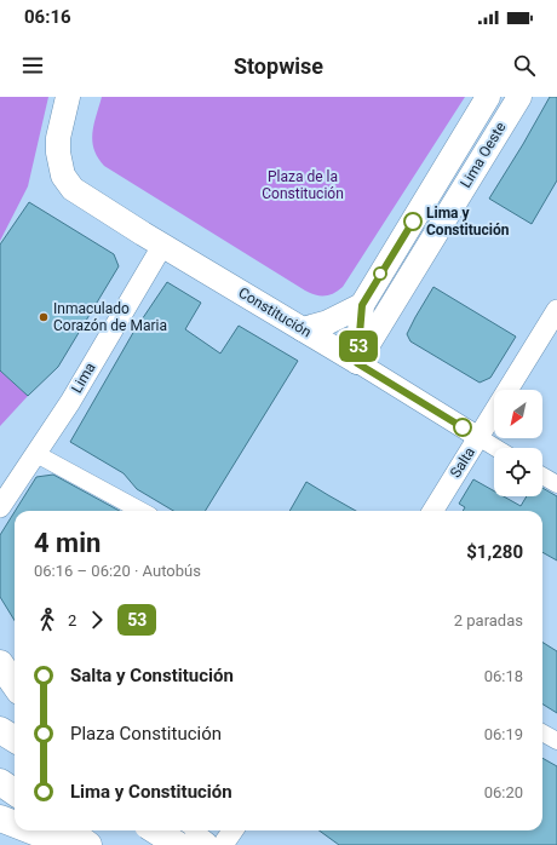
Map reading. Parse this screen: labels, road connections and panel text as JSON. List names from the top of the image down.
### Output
{
  "streets": {
    "main road": ["Lima Oeste", "Constitución"],
    "street": ["Lima", "Salta"]
  },
  "crossings": [
    ["Lima Oeste", "Constitución"],
    ["Constitución", "Lima"],
    ["Constitución", "Salta"]
  ],
  "parks": ["Plaza de la Constitución"],
  "places": ["Lima y Constitución", "Inmaculado Corazón de Maria"],
  "lines": ["bus line 53"],
  "north": "bottom left",
  "page": {
    "status": "06:16",
    "header": "Stopwise",
    "on_map": "53",
    "heading": ["4 min", "06:16 – 06:20 · Autobús", "$1,280"],
    "legs": ["2", "53", "2 paradas"],
    "list": [
      {
        "name": "Salta y Constitución",
        "value": "06:18"
      },
      {
        "name": "Plaza Constitución",
        "value": "06:19"
      },
      {
        "name": "Lima y Constitución",
        "value": "06:20"
      }
    ]
  }
}
